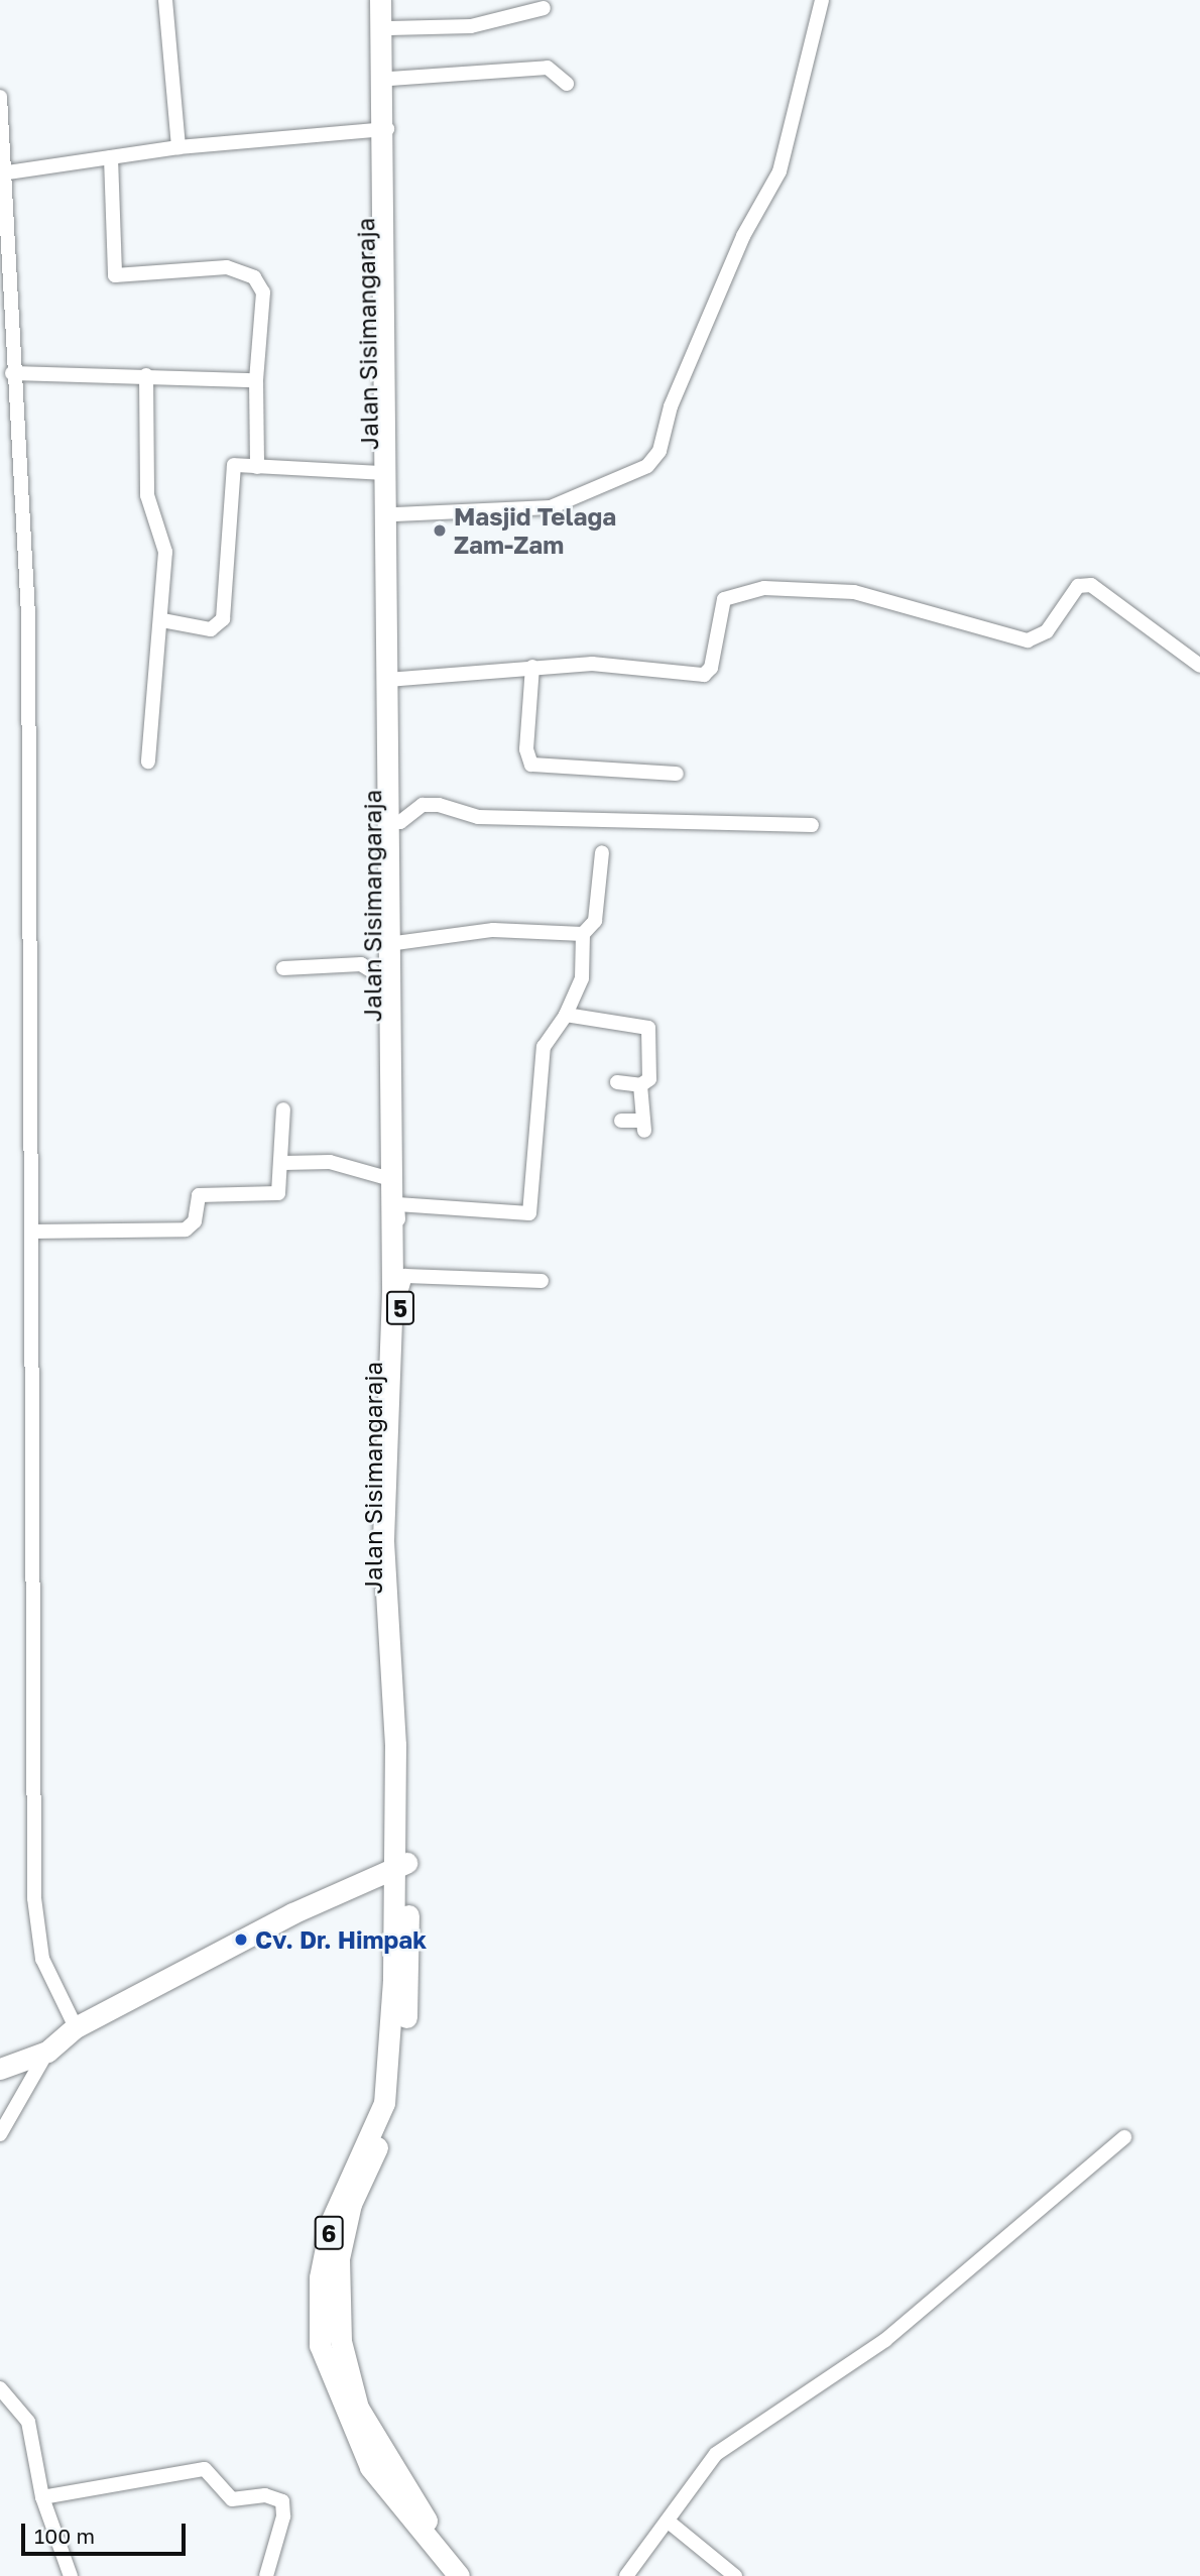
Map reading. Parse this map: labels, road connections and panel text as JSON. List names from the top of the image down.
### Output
{
  "streets": {
    "highway": ["Jalan Sisimangaraja", "5"]
  },
  "places": ["Masjid Telaga Zam-Zam", "Cv. Dr. Himpak"],
  "scale_bar": "100 m"
}
